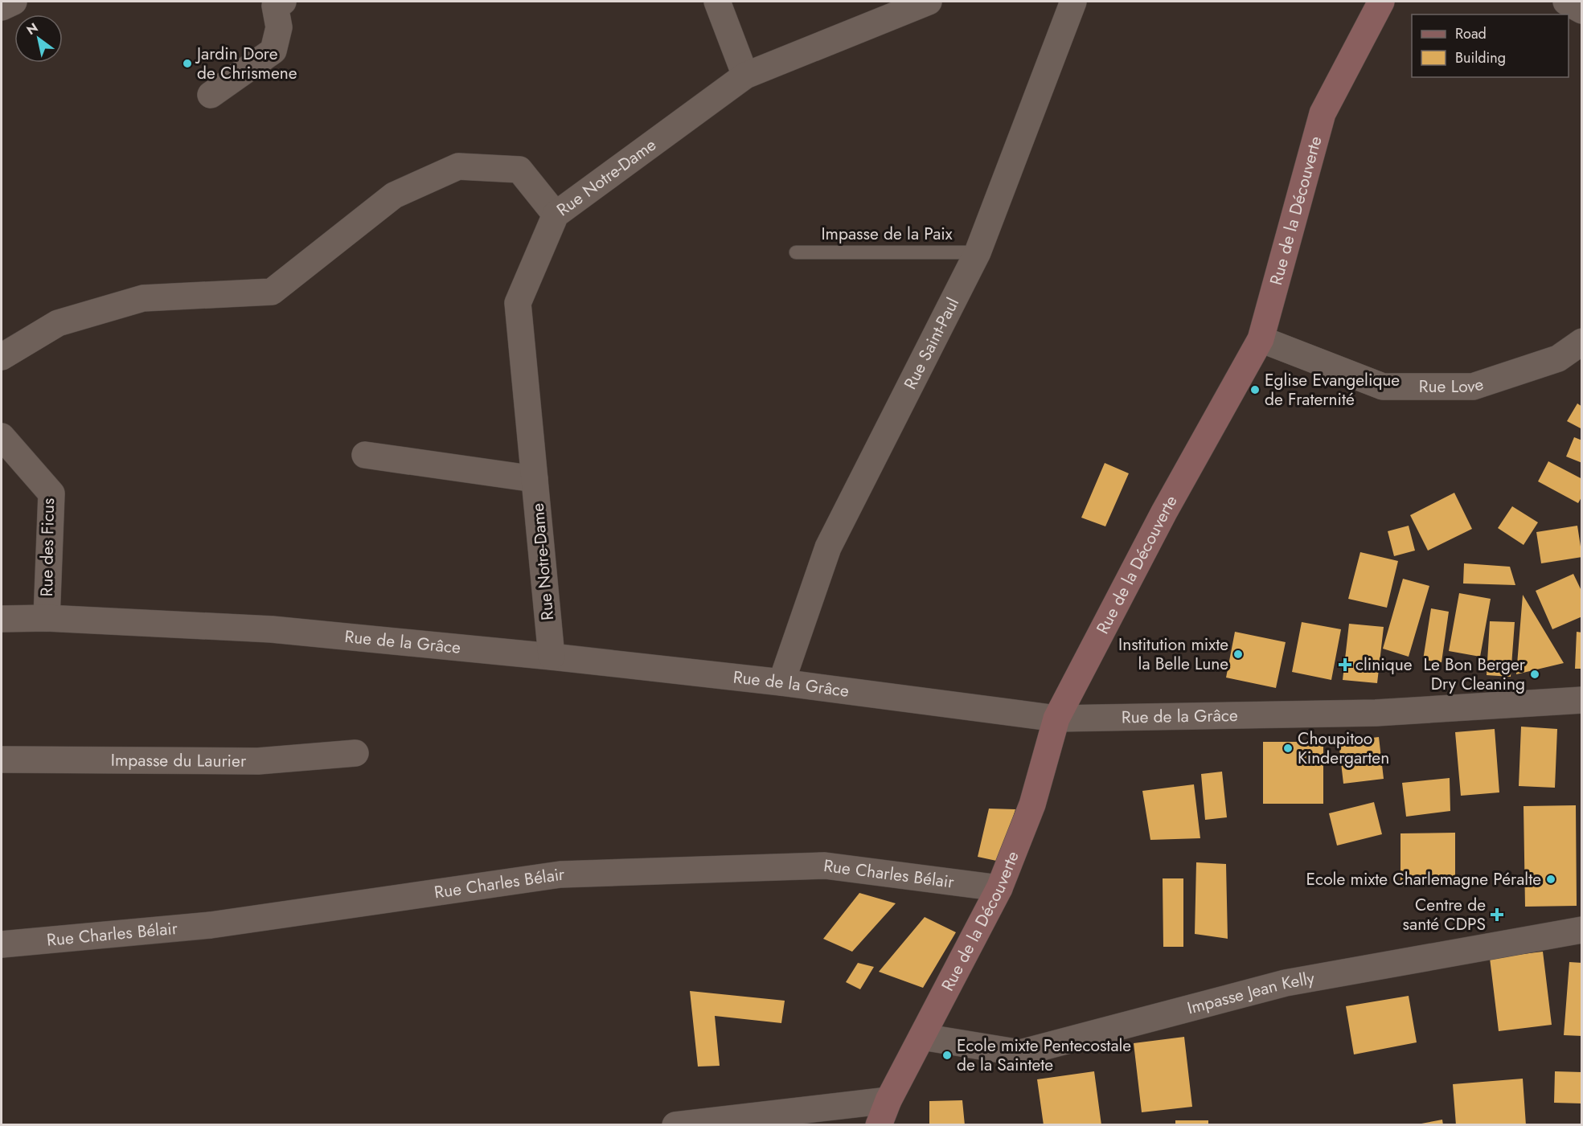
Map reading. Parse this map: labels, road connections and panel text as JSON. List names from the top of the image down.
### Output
{
  "streets": {
    "street": [
      "Rue Notre-Dame",
      "Rue de la Découverte",
      "Rue Saint-Paul",
      "Rue Love",
      "Rue des Ficus",
      "Rue de la Grâce",
      "Impasse du Laurier",
      "Rue Charles Bélair",
      "Impasse Jean Kelly"
    ],
    "lane": ["Impasse de la Paix"]
  },
  "crossings": [
    ["Rue Notre-Dame", "Rue de la Grâce"],
    ["Rue de la Découverte", "Rue Love"],
    ["Rue de la Découverte", "Rue de la Grâce"],
    ["Rue de la Découverte", "Rue Charles Bélair"],
    ["Rue de la Découverte", "Impasse Jean Kelly"],
    ["Impasse de la Paix", "Rue Saint-Paul"],
    ["Rue Saint-Paul", "Rue de la Grâce"],
    ["Rue des Ficus", "Rue de la Grâce"]
  ],
  "places": {
    "other": [
      "Jardin Dore de Chrismene",
      "Eglise Evangelique de Fraternité",
      "Institution mixte la Belle Lune",
      "Le Bon Berger Dry Cleaning",
      "Choupitoo Kindergarten",
      "Ecole mixte Charlemagne Péralte",
      "Ecole mixte Pentecostale de la Saintete"
    ],
    "health": ["clinique", "Centre de santé CDPS"]
  },
  "legend": ["Road", "Building"],
  "north": "top left"
}
